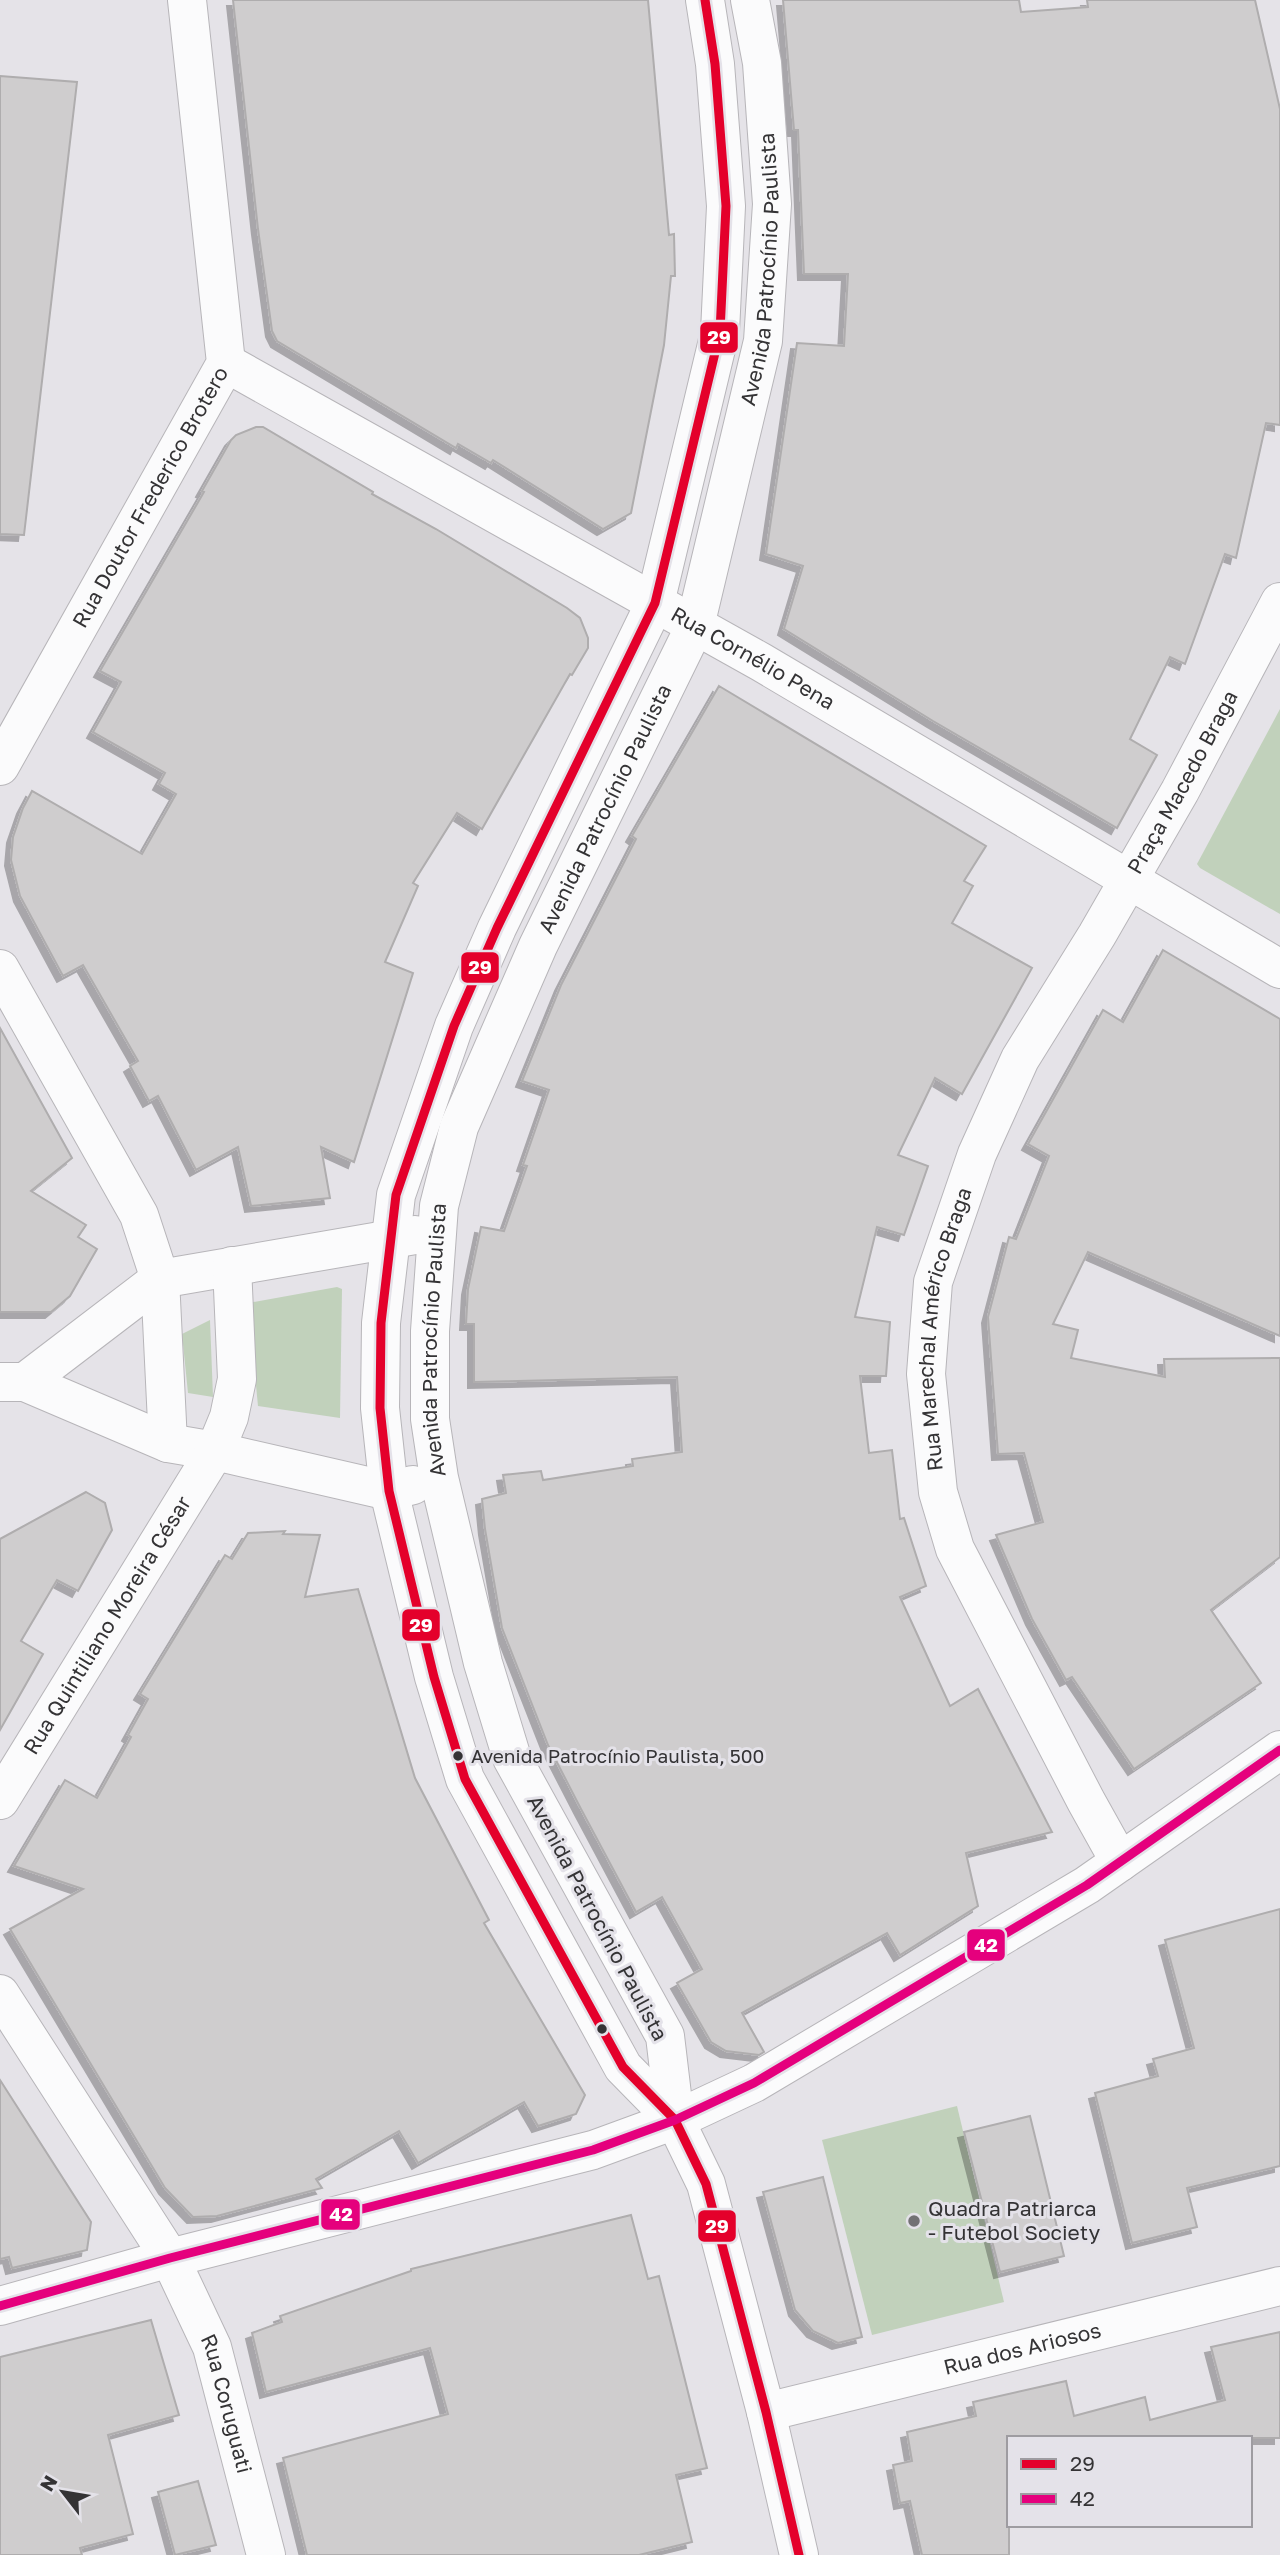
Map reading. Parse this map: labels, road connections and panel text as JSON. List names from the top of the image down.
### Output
{
  "streets": {
    "street": [
      "Avenida Patrocínio Paulista",
      "Rua Doutor Frederico Brotero",
      "Rua Cornélio Pena",
      "Praça Macedo Braga",
      "Rua Marechal Américo Braga",
      "Rua Quintiliano Moreira César",
      "Rua dos Ariosos",
      "Rua Coruguati"
    ]
  },
  "crossings": [
    ["Avenida Patrocínio Paulista", "Rua Cornélio Pena"],
    ["Rua Doutor Frederico Brotero", "Rua Cornélio Pena"],
    ["Rua Cornélio Pena", "Praça Macedo Braga"],
    ["Rua Cornélio Pena", "Rua Marechal Américo Braga"],
    ["Praça Macedo Braga", "Rua Marechal Américo Braga"]
  ],
  "places": ["Avenida Patrocínio Paulista, 500", "Quadra Patriarca - Futebol Society"],
  "lines": ["transit line 29", "transit line 42"],
  "legend": ["29", "42"],
  "north": "top left"
}
